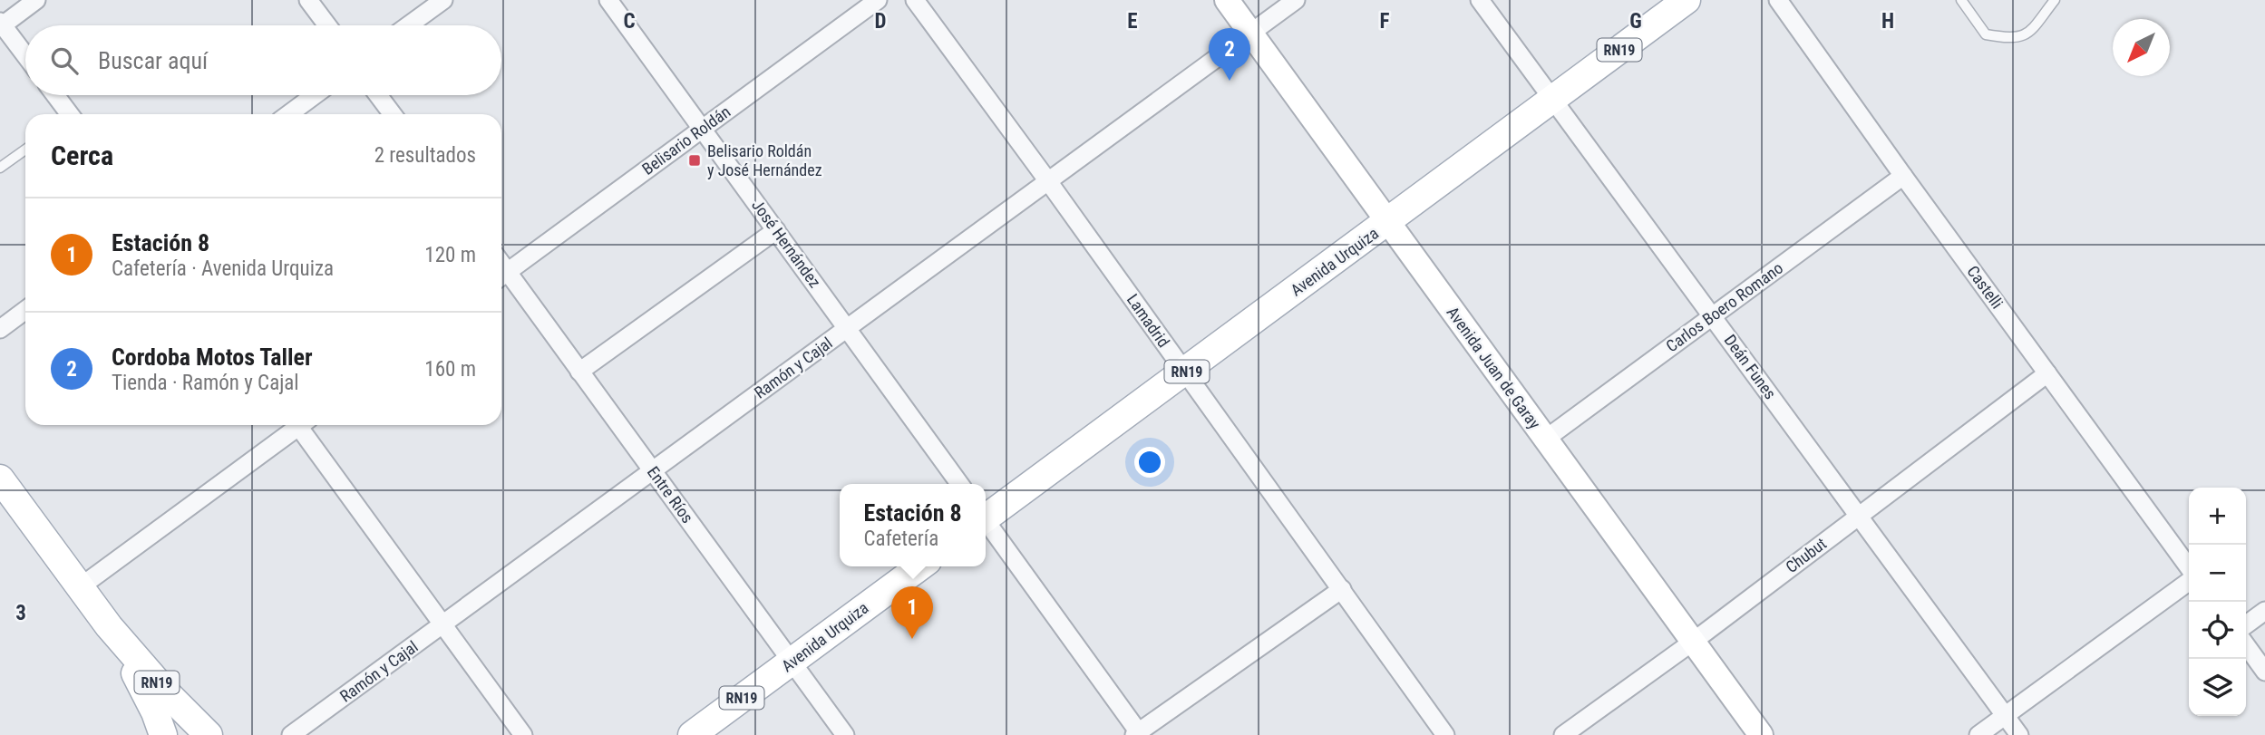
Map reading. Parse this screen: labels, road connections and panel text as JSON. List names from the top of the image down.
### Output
{
  "streets": {
    "main road": ["RN19", "Avenida Urquiza"],
    "street": [
      "Belisario Roldán",
      "José Hernández",
      "Castelli",
      "Carlos Boero Romano",
      "Lamadrid",
      "Deán Funes",
      "Ramón y Cajal",
      "Avenida Juan de Garay",
      "Entre Ríos",
      "Chubut"
    ]
  },
  "crossings": [
    ["Belisario Roldán", "José Hernández"],
    ["Belisario Roldán", "Entre Ríos"],
    ["José Hernández", "Ramón y Cajal"],
    ["Avenida Urquiza", "Lamadrid"],
    ["Avenida Urquiza", "Deán Funes"],
    ["Avenida Urquiza", "Avenida Juan de Garay"],
    ["Avenida Urquiza", "Entre Ríos"],
    ["Castelli", "Carlos Boero Romano"],
    ["Castelli", "Chubut"],
    ["Carlos Boero Romano", "Deán Funes"],
    ["Carlos Boero Romano", "Avenida Juan de Garay"],
    ["Lamadrid", "Ramón y Cajal"],
    ["Deán Funes", "Chubut"],
    ["Ramón y Cajal", "Avenida Juan de Garay"],
    ["Ramón y Cajal", "Entre Ríos"],
    ["Avenida Juan de Garay", "Chubut"]
  ],
  "places": {
    "transit": ["Belisario Roldán y José Hernández"]
  },
  "north": "bottom left",
  "page": {
    "search": "Buscar aquí",
    "pins": ["2", "1"],
    "heading": ["Cerca", "2 resultados"],
    "list": [
      {
        "mark": "1",
        "name": "Estación 8",
        "note": "Cafetería · Avenida Urquiza",
        "value": "120 m"
      },
      {
        "mark": "2",
        "name": "Cordoba Motos Taller",
        "note": "Tienda · Ramón y Cajal",
        "value": "160 m"
      }
    ],
    "popup": ["Estación 8", "Cafetería"],
    "map_buttons": ["+", "−"]
  },
  "grid": {
    "columns": [
      "C",
      "D",
      "E",
      "F",
      "G",
      "H"
    ],
    "rows": ["3"]
  }
}
